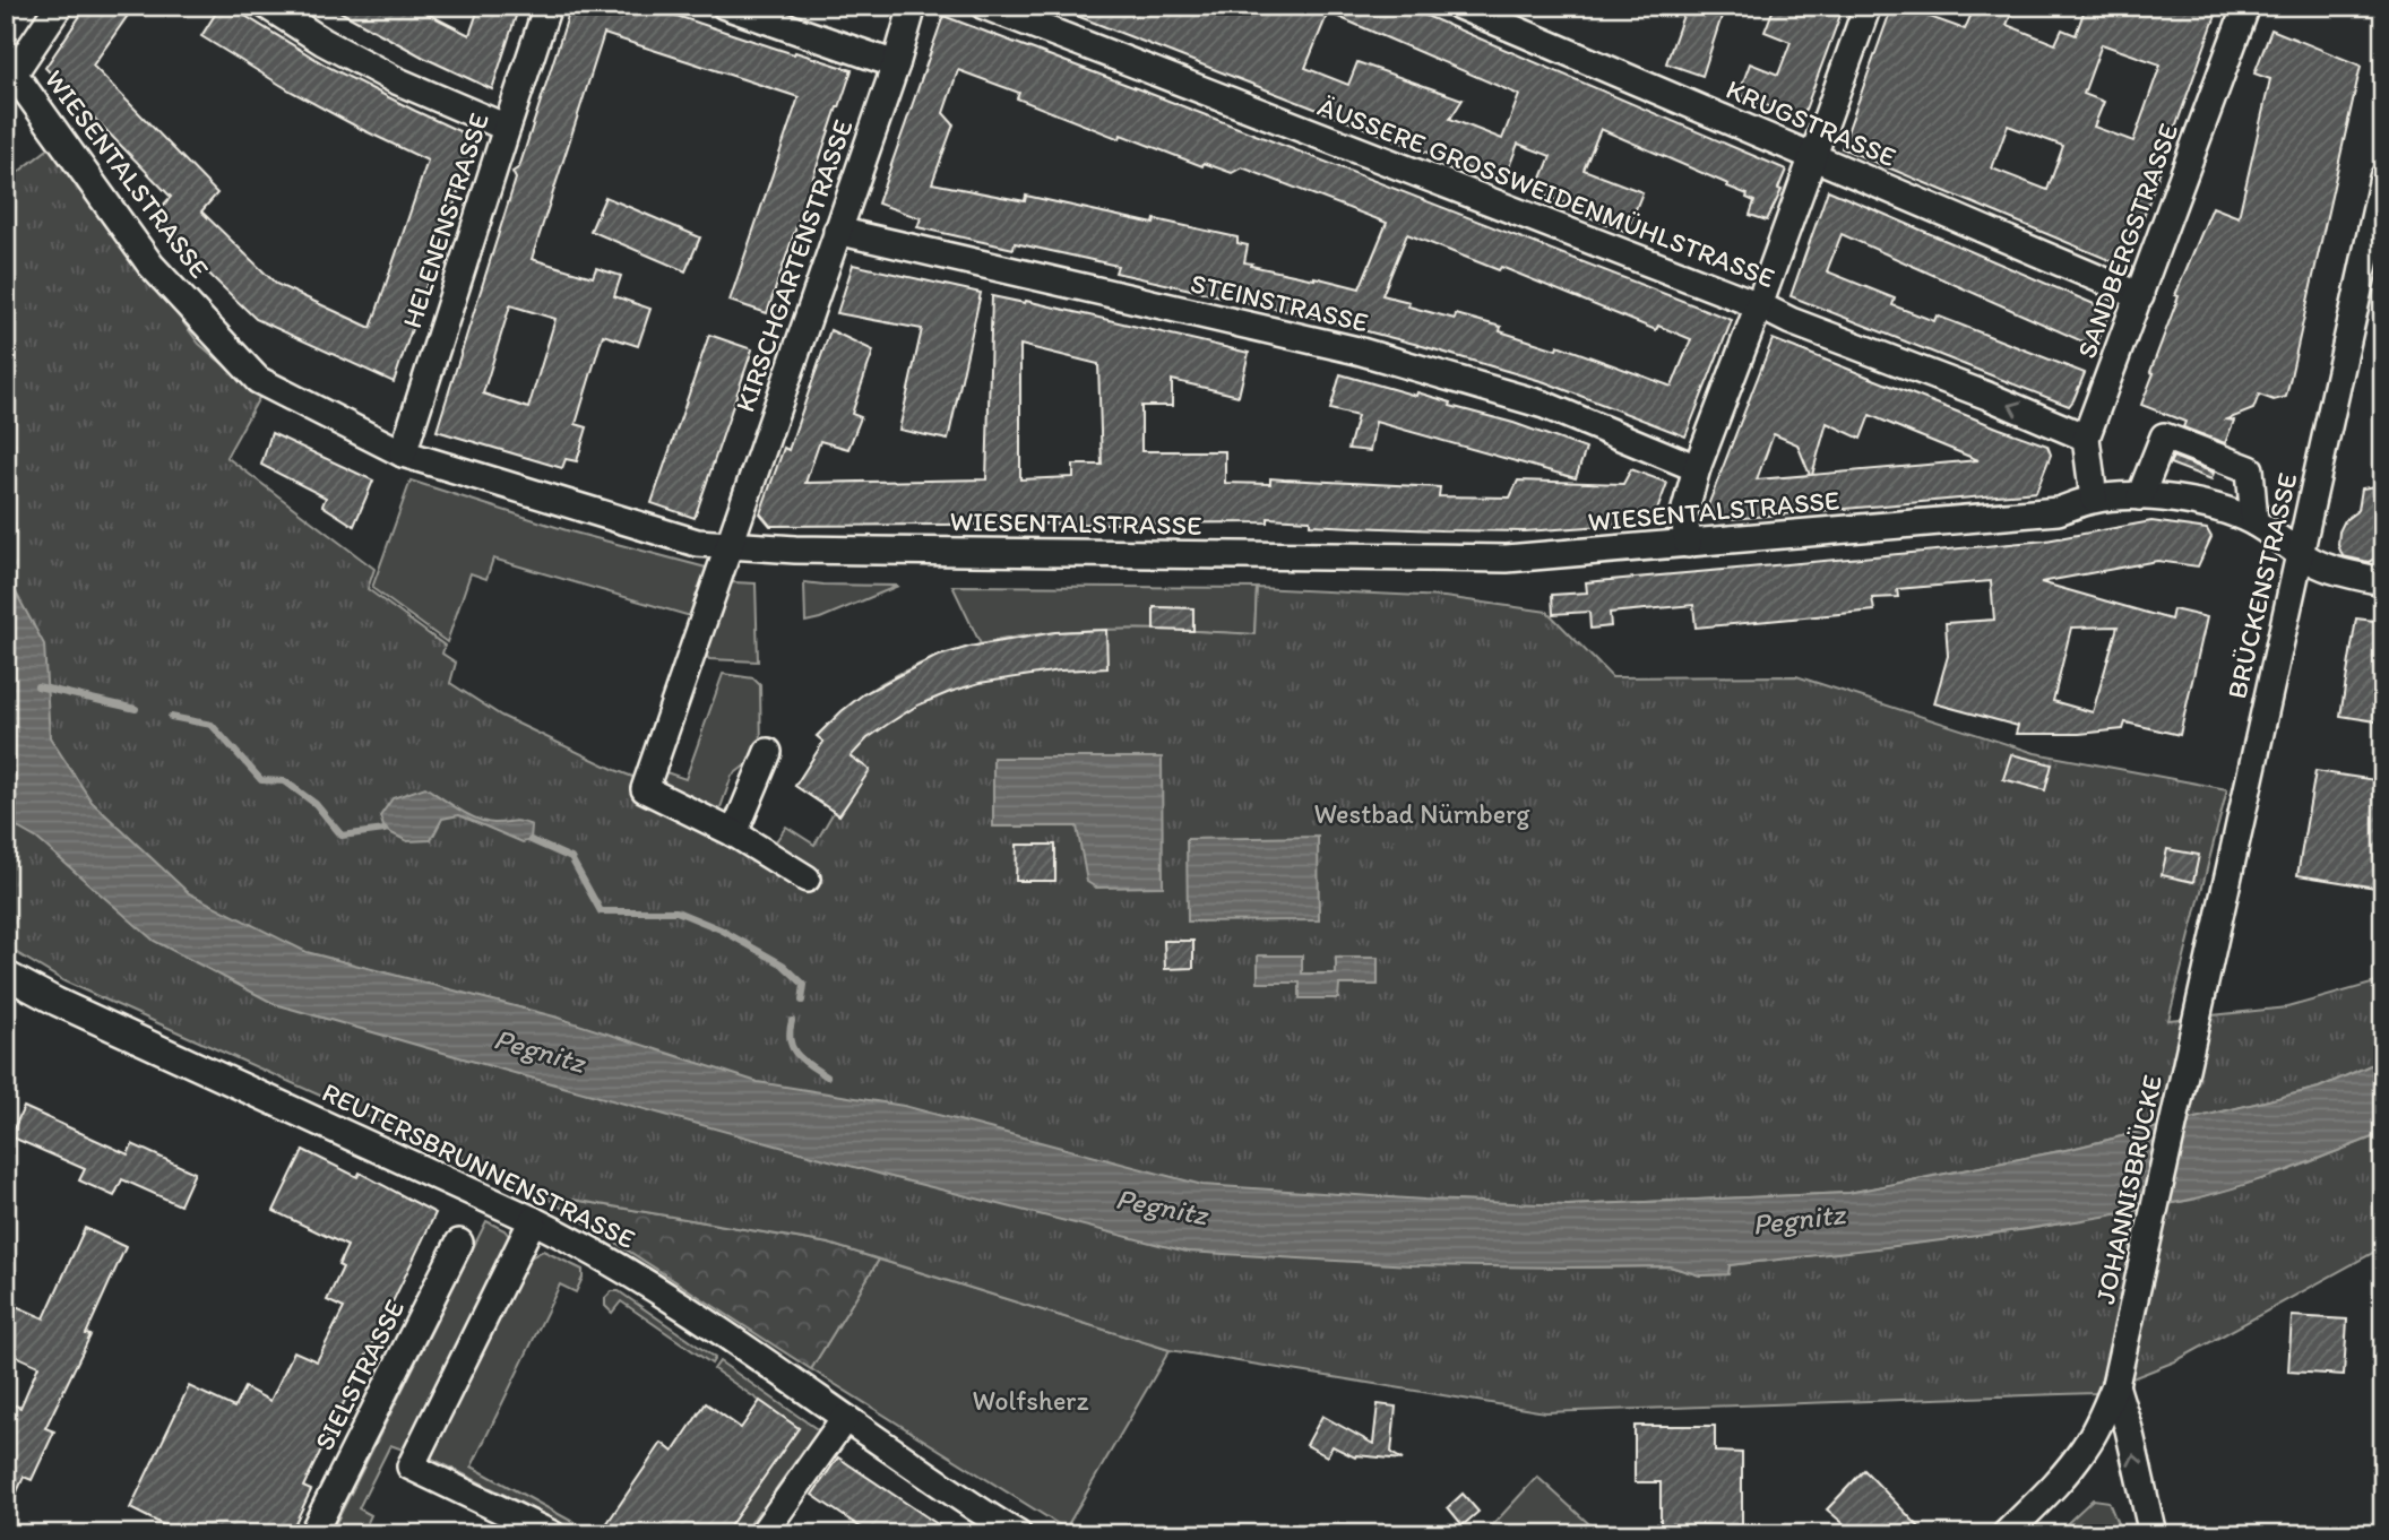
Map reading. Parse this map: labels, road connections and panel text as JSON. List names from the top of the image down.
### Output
{
  "streets": {
    "street": [
      "KRUGSTRASSE",
      "WIESENTALSTRASSE",
      "ÄUSSERE GROSSWEIDENMÜHLSTRASSE",
      "HELENENSTRASSE",
      "SANDBERGSTRASSE",
      "KIRSCHGARTENSTRASSE",
      "STEINSTRASSE",
      "BRÜCKENSTRASSE",
      "REUTERSBRUNNENSTRASSE",
      "JOHANNISBRÜCKE",
      "SIELSTRASSE"
    ]
  },
  "crossings": [
    ["KRUGSTRASSE", "SANDBERGSTRASSE"],
    ["WIESENTALSTRASSE", "HELENENSTRASSE"],
    ["WIESENTALSTRASSE", "SANDBERGSTRASSE"],
    ["WIESENTALSTRASSE", "KIRSCHGARTENSTRASSE"],
    ["WIESENTALSTRASSE", "BRÜCKENSTRASSE"],
    ["ÄUSSERE GROSSWEIDENMÜHLSTRASSE", "SANDBERGSTRASSE"],
    ["KIRSCHGARTENSTRASSE", "STEINSTRASSE"],
    ["BRÜCKENSTRASSE", "JOHANNISBRÜCKE"]
  ],
  "water": ["Pegnitz"],
  "parks": ["Westbad Nürnberg", "Wolfsherz"]
}
